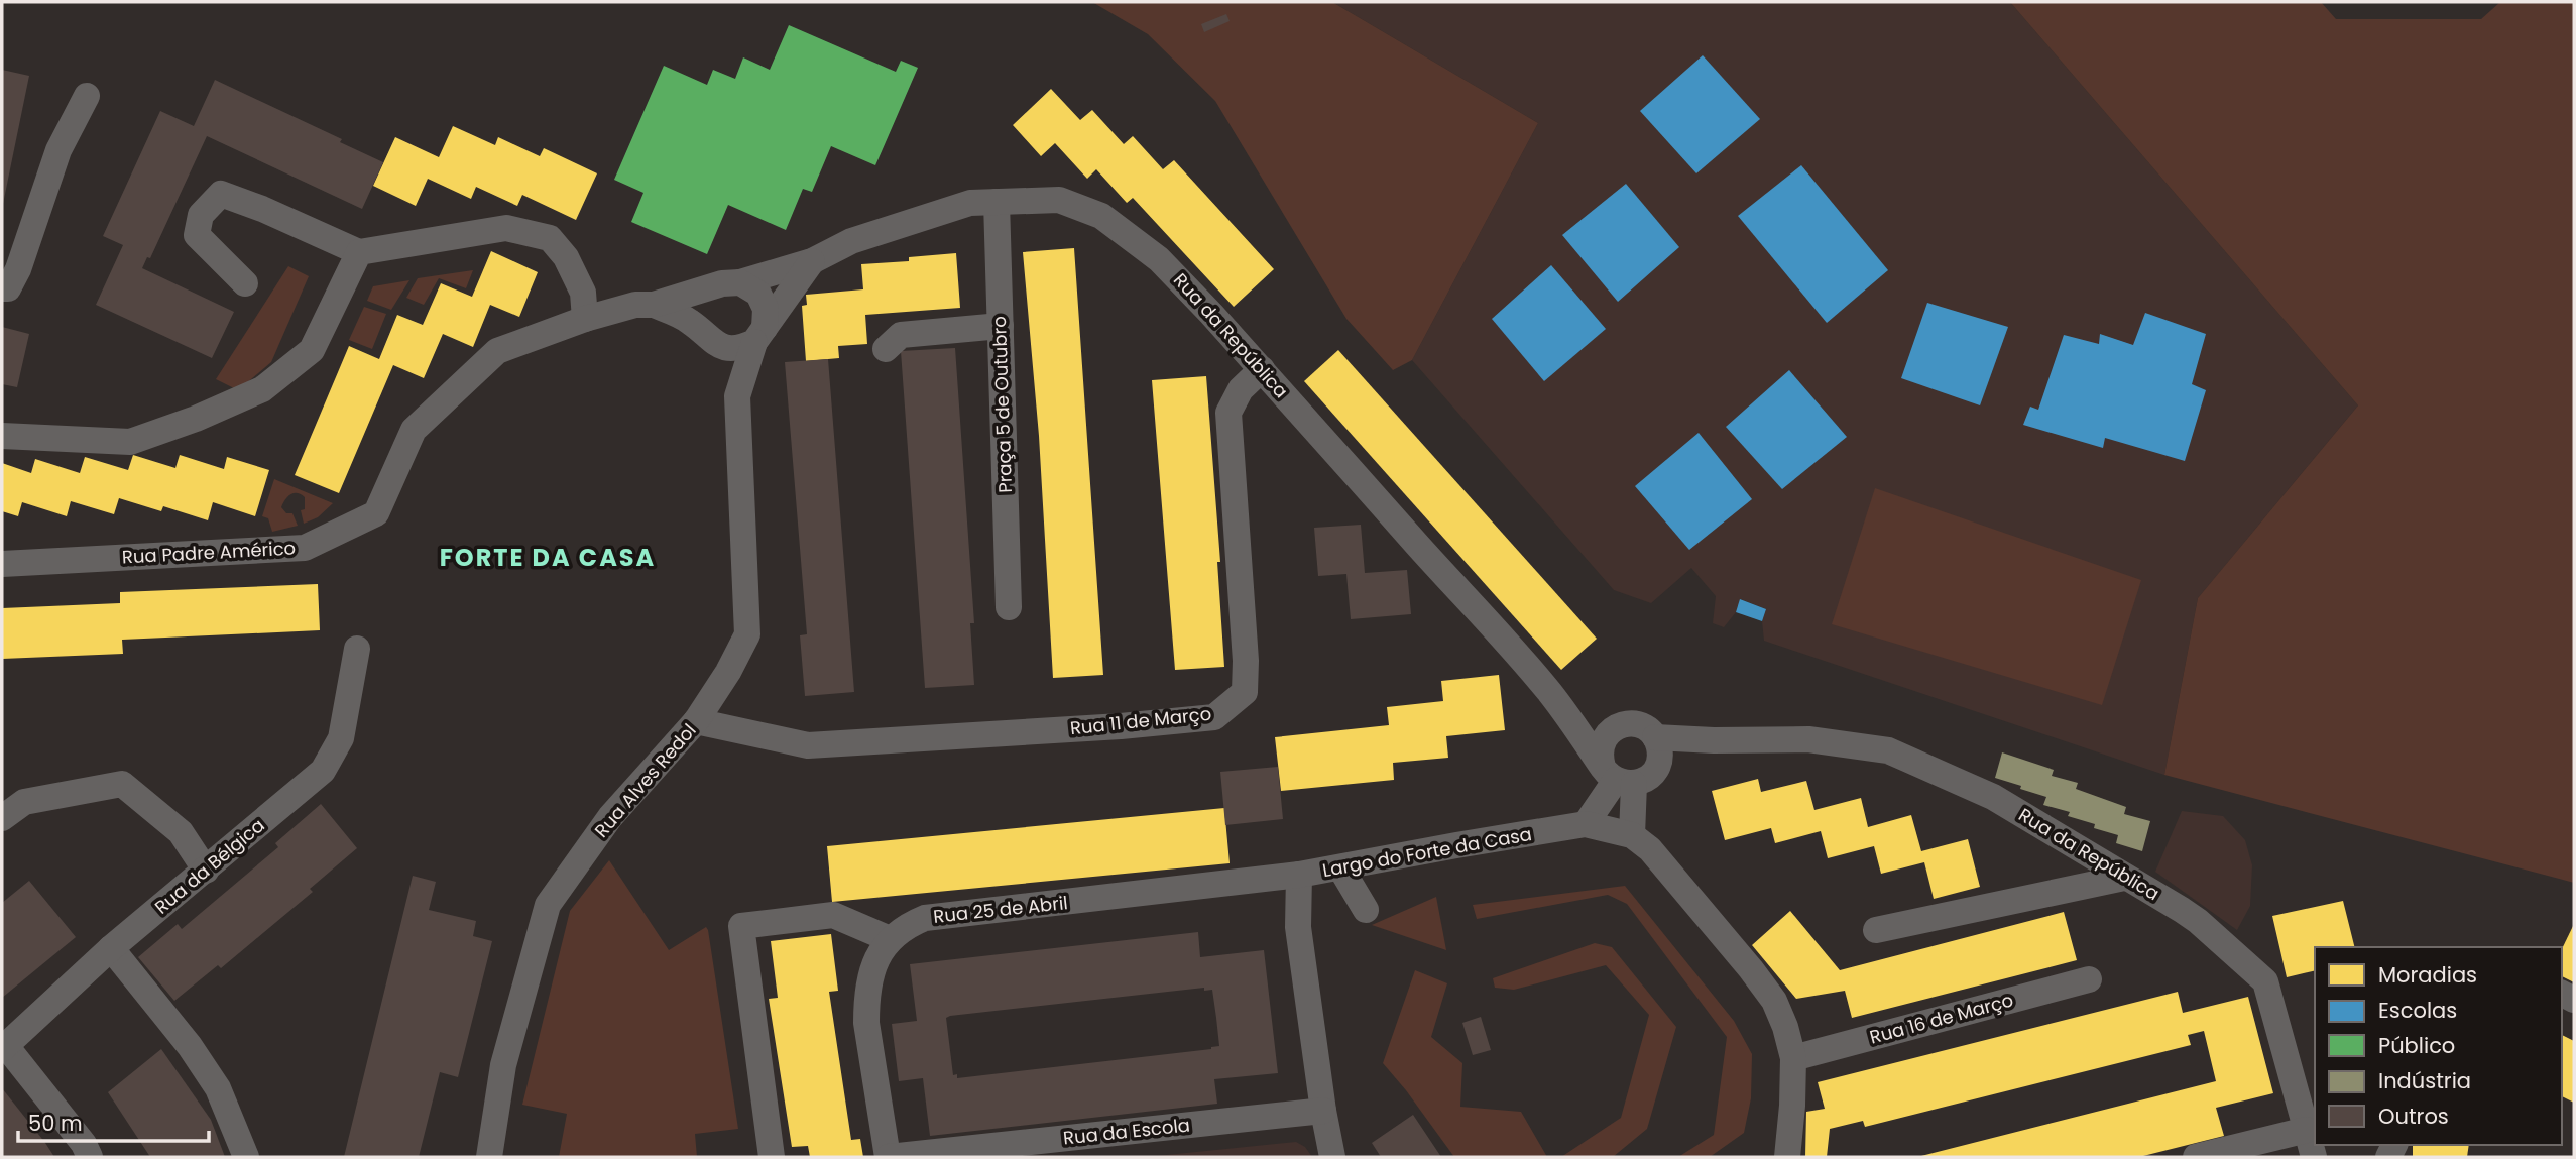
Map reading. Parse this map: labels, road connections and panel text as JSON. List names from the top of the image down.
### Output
{
  "streets": {
    "street": [
      "Rua da República",
      "Praça 5 de Outubro",
      "Rua Padre Américo",
      "Rua 11 de Março",
      "Rua Alves Redol",
      "Largo do Forte da Casa",
      "Rua da Bélgica",
      "Rua 25 de Abril",
      "Rua 16 de Março",
      "Rua da Escola"
    ]
  },
  "crossings": [
    ["Rua da República", "Praça 5 de Outubro"],
    ["Rua da República", "Rua Padre Américo"],
    ["Rua da República", "Rua 11 de Março"],
    ["Rua da República", "Rua Alves Redol"],
    ["Rua Padre Américo", "Rua Alves Redol"],
    ["Rua 11 de Março", "Rua Alves Redol"],
    ["Largo do Forte da Casa", "Rua 25 de Abril"],
    ["Largo do Forte da Casa", "Rua 16 de Março"],
    ["Largo do Forte da Casa", "Rua da Escola"],
    ["Rua 25 de Abril", "Rua da Escola"]
  ],
  "districts": ["FORTE DA CASA"],
  "legend": [
    "Moradias",
    "Escolas",
    "Público",
    "Indústria",
    "Outros"
  ],
  "scale_bar": "50 m"
}
